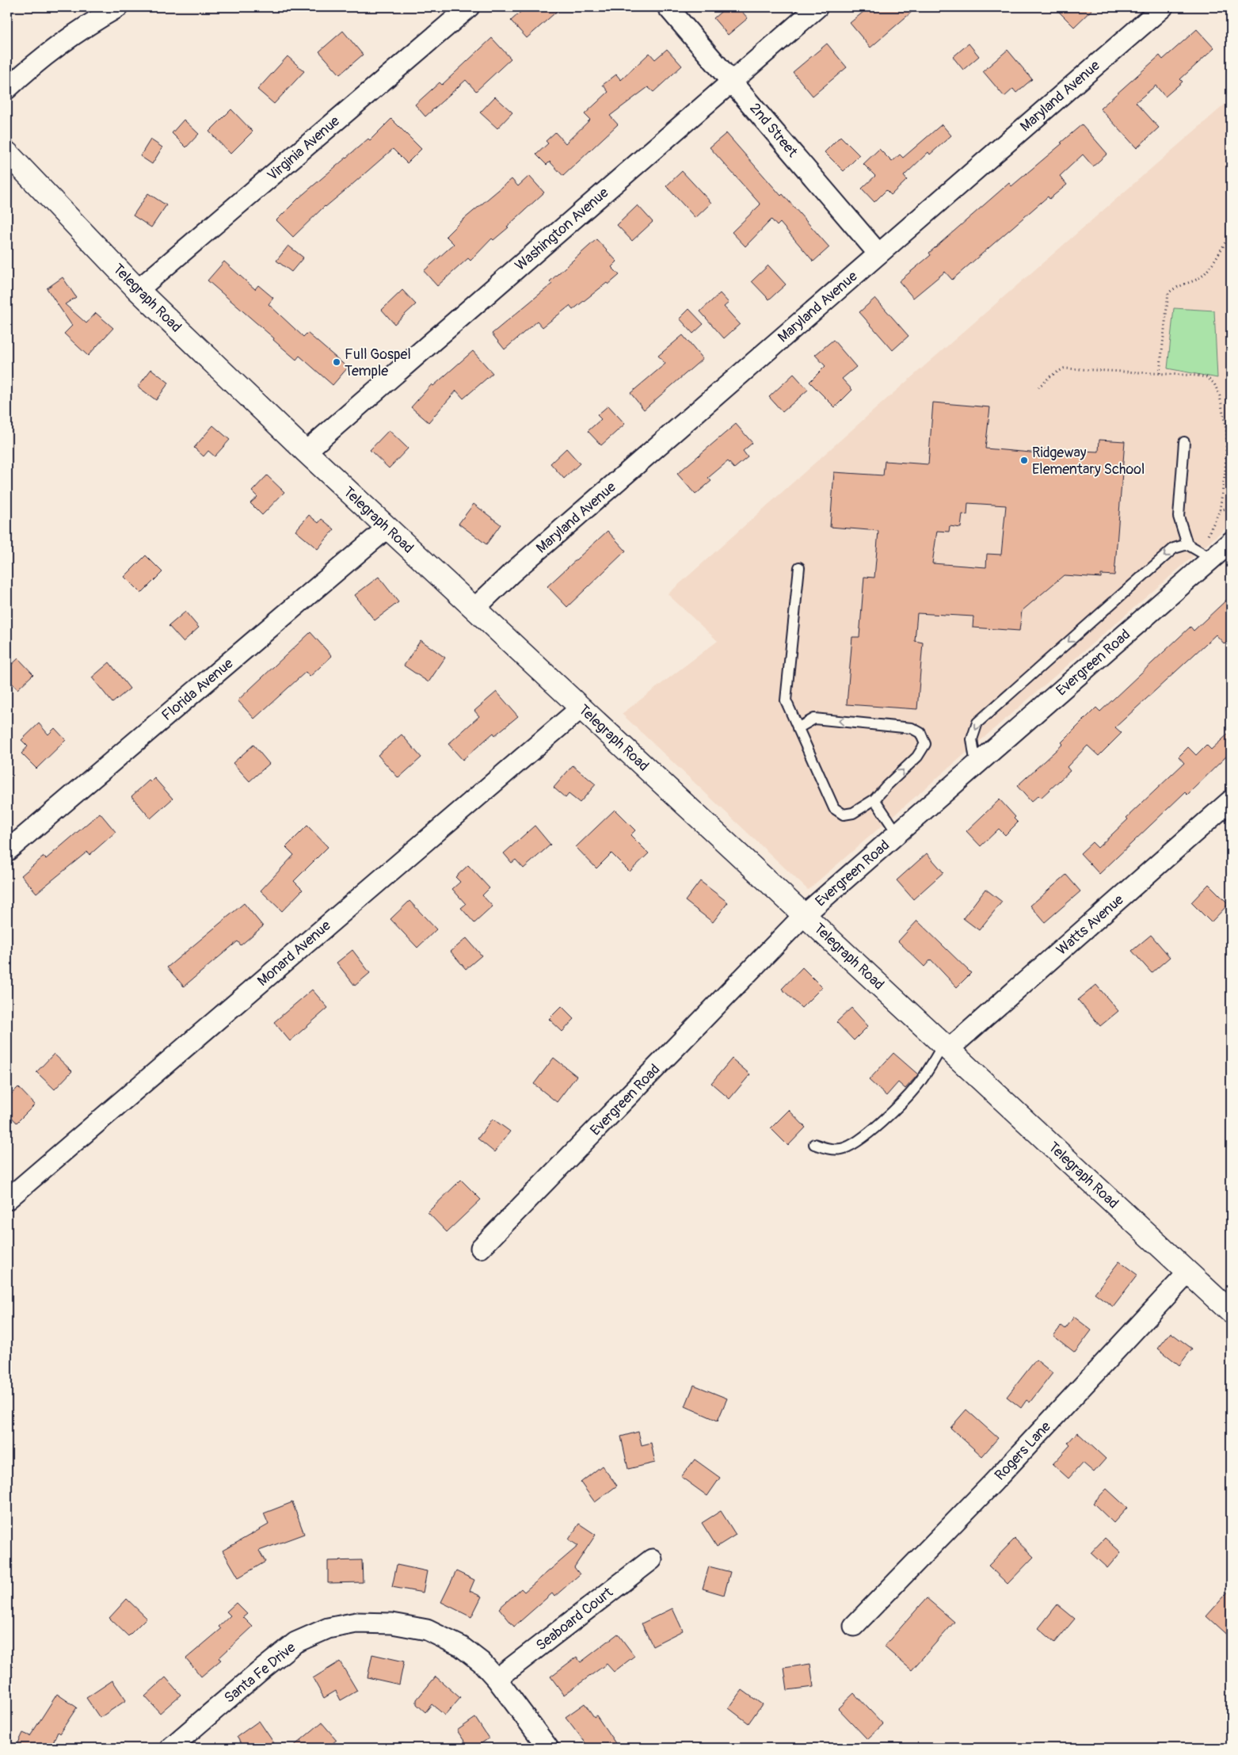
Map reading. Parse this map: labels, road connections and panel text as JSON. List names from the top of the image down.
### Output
{
  "streets": {
    "main road": ["Telegraph Road"],
    "street": [
      "Maryland Avenue",
      "2nd Street",
      "Virginia Avenue",
      "Washington Avenue",
      "Evergreen Road",
      "Florida Avenue",
      "Watts Avenue",
      "Monard Avenue",
      "Rogers Lane",
      "Seaboard Court",
      "Santa Fe Drive"
    ]
  },
  "crossings": [
    ["Maryland Avenue", "2nd Street"],
    ["Maryland Avenue", "Telegraph Road"],
    ["2nd Street", "Washington Avenue"],
    ["Virginia Avenue", "Telegraph Road"],
    ["Washington Avenue", "Telegraph Road"],
    ["Telegraph Road", "Evergreen Road"],
    ["Telegraph Road", "Florida Avenue"],
    ["Telegraph Road", "Watts Avenue"],
    ["Telegraph Road", "Monard Avenue"],
    ["Telegraph Road", "Rogers Lane"],
    ["Seaboard Court", "Santa Fe Drive"]
  ],
  "places": ["Full Gospel Temple", "Ridgeway Elementary School"]
}
